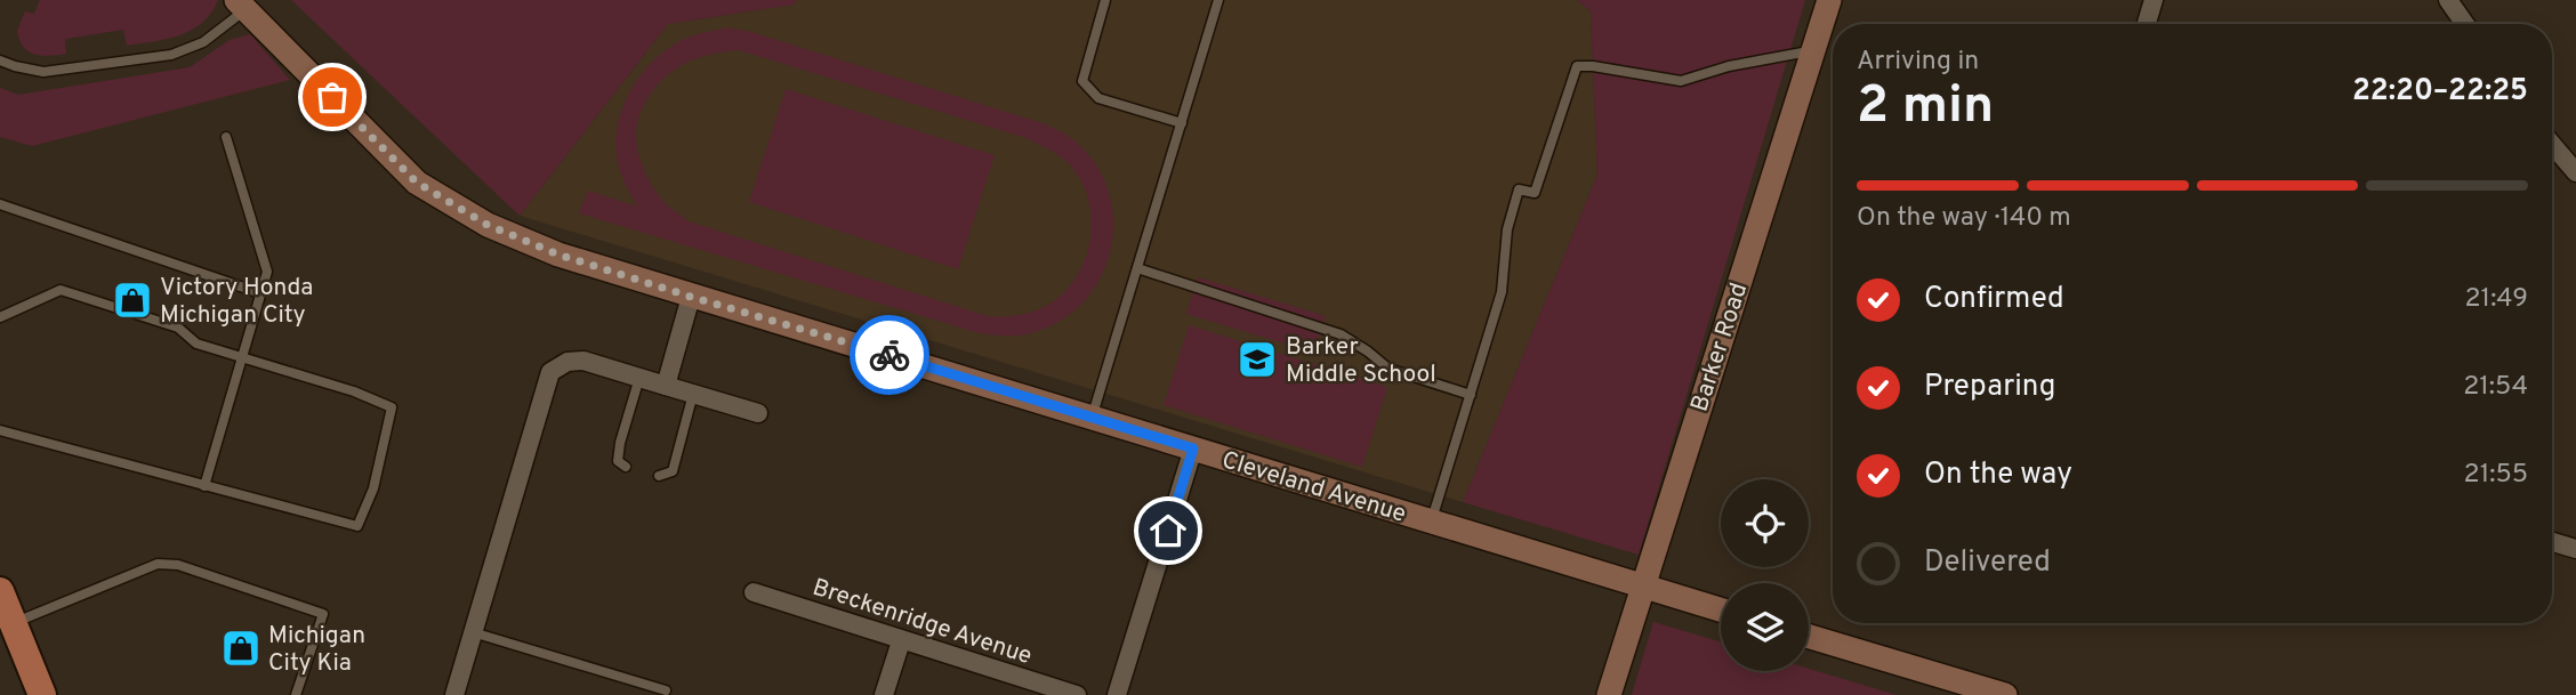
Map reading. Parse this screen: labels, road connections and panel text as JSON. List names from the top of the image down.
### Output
{
  "streets": {
    "street": ["Barker Road", "Cleveland Avenue", "Breckenridge Avenue"]
  },
  "crossings": [
    ["Barker Road", "Cleveland Avenue"]
  ],
  "places": {
    "shop": ["Victory Honda Michigan City", "Michigan City Kia"],
    "school or university": ["Barker Middle School"]
  },
  "page": {
    "heading": ["2 min", "Arriving in", "22:20–22:25"],
    "bar": "On the way · 140 m",
    "list": [
      ["Confirmed", "21:49"],
      ["Preparing", "21:54"],
      ["On the way", "21:55"],
      "Delivered"
    ]
  }
}
